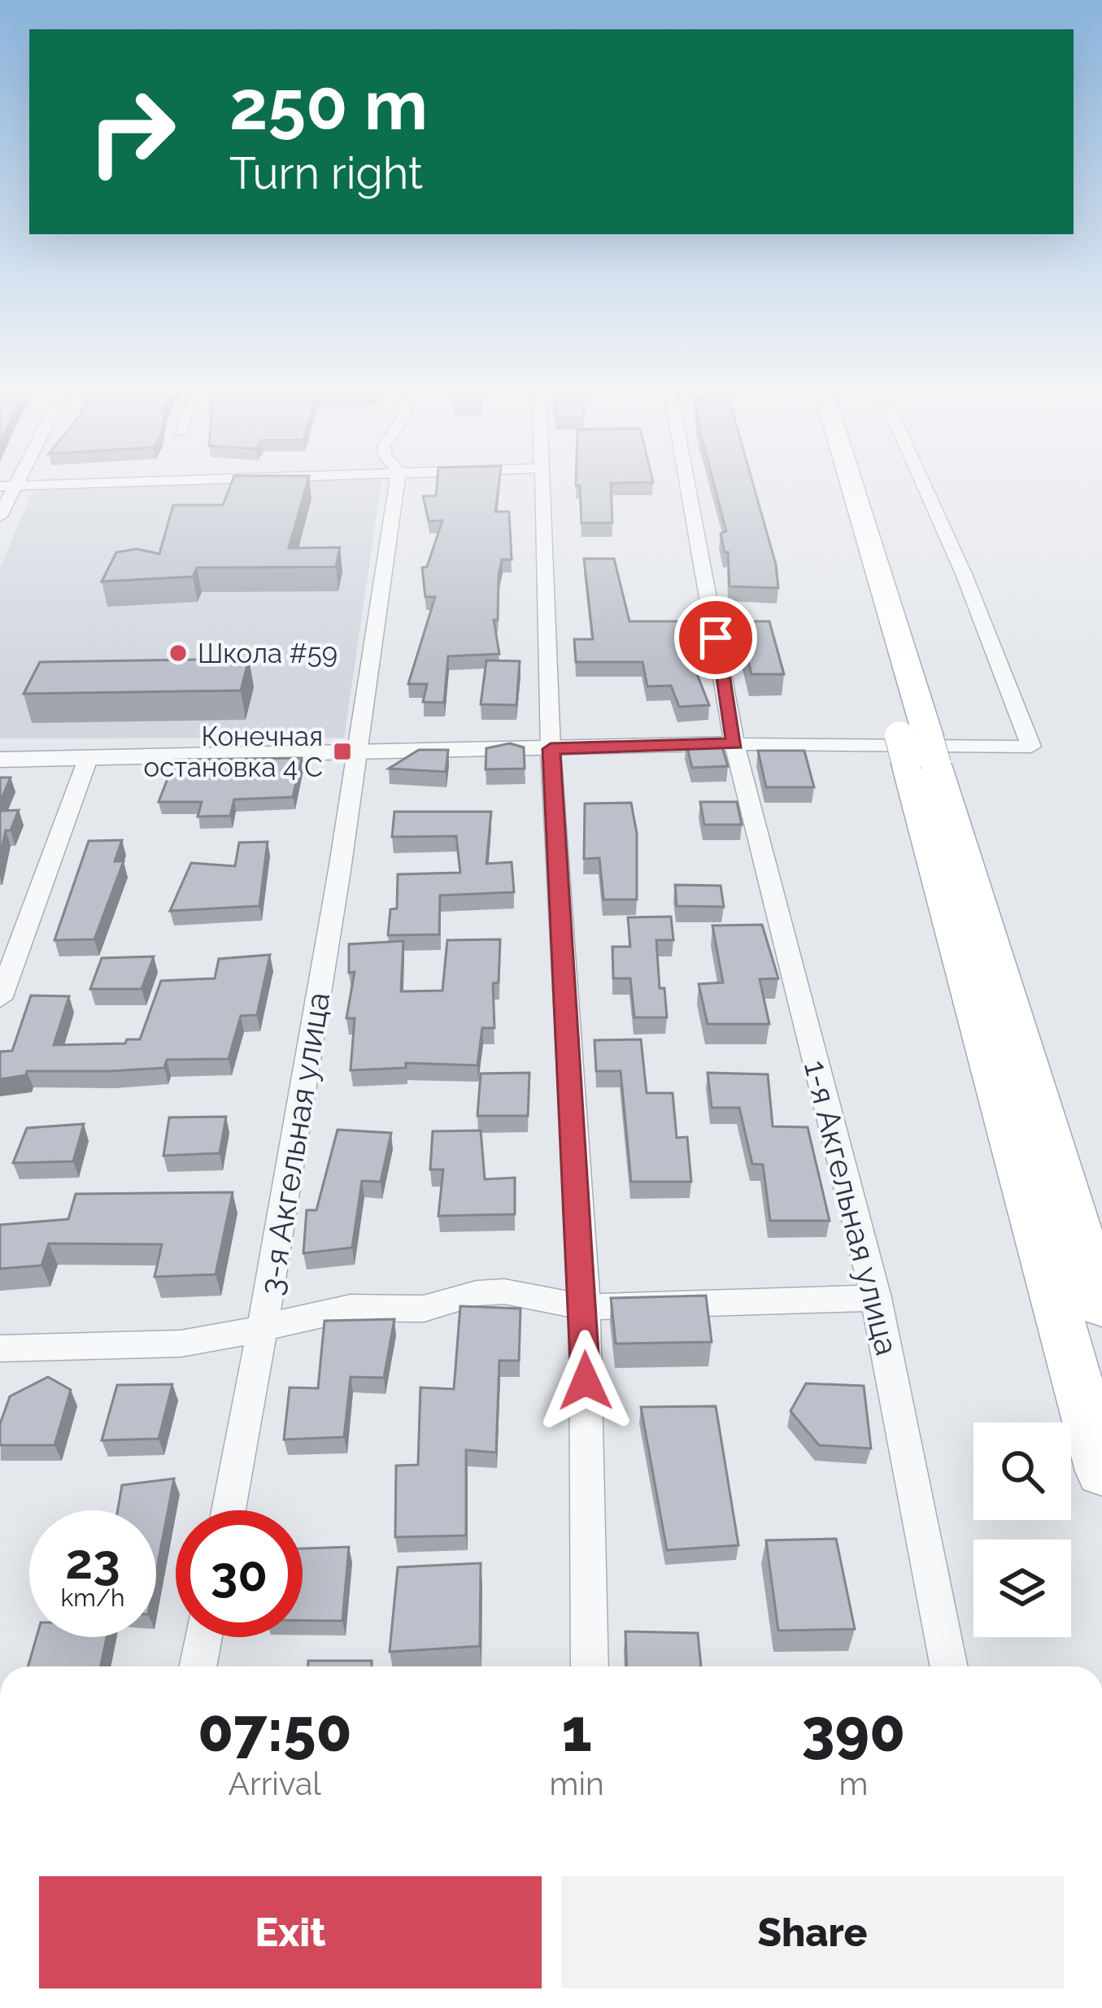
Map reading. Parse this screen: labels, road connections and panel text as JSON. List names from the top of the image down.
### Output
{
  "streets": {
    "street": ["3-я Акгельная улица", "1-я Акгельная улица"]
  },
  "places": {
    "other": ["Школа #59"],
    "transit": ["Конечная остановка 4 С"]
  },
  "page": {
    "turn": ["250 m", "Turn right"],
    "speed": "23 km/h",
    "limit": "30",
    "eta": [
      "07:50",
      "Arrival",
      "1",
      "min",
      "390",
      "m"
    ],
    "buttons": ["Exit", "Share"]
  }
}
